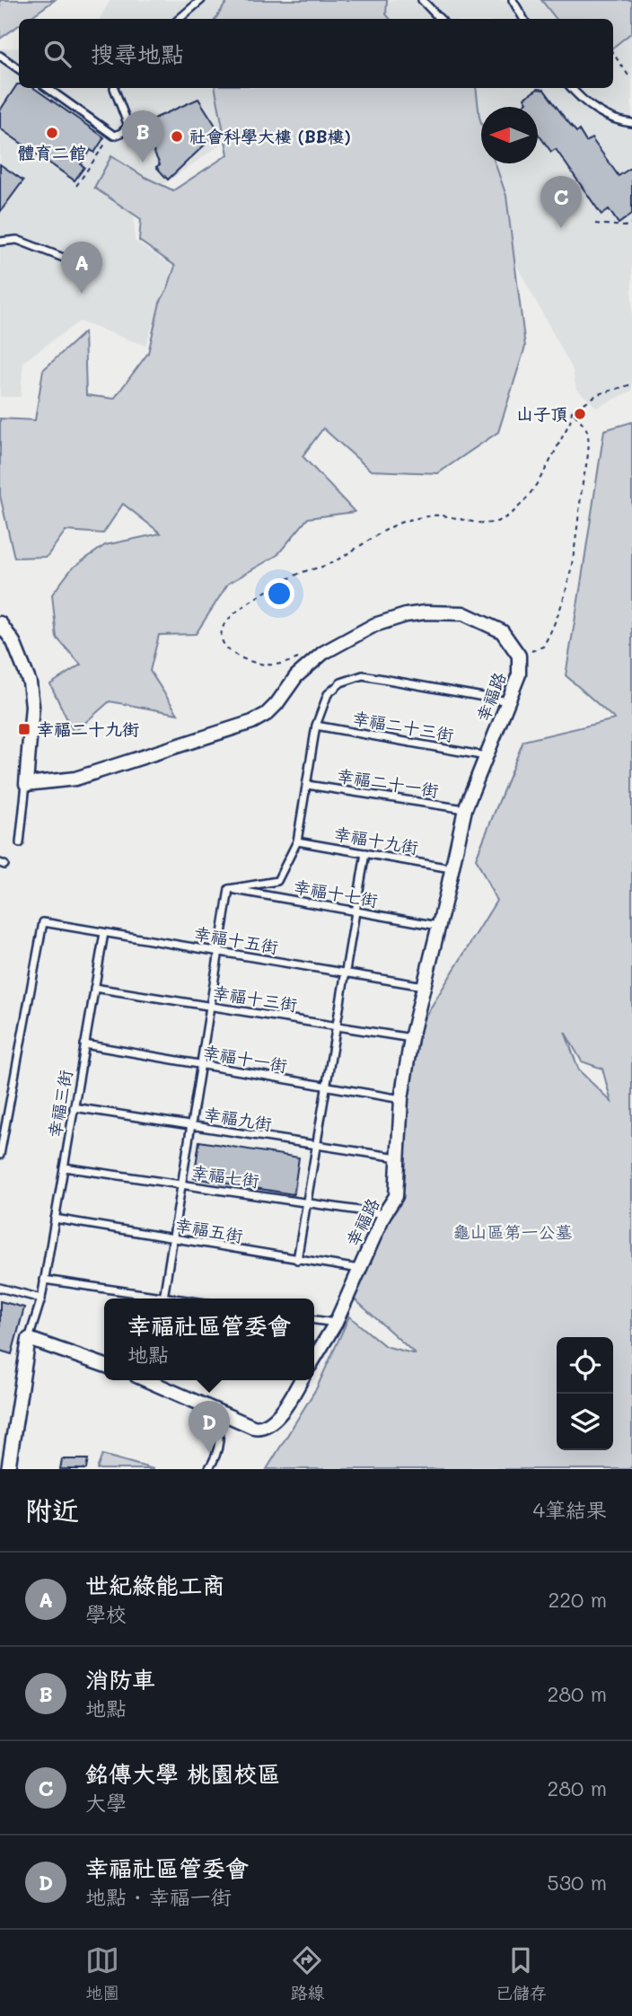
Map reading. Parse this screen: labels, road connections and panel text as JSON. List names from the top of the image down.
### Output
{
  "streets": {
    "street": ["幸福路"],
    "lane": [
      "幸福二十三街",
      "幸福二十一街",
      "幸福十九街",
      "幸福十七街",
      "幸福十五街",
      "幸福十三街",
      "幸福十一街",
      "幸福三街",
      "幸福九街",
      "幸福七街",
      "幸福五街"
    ]
  },
  "crossings": [
    ["幸福路", "幸福二十三街"],
    ["幸福路", "幸福二十一街"],
    ["幸福路", "幸福十九街"],
    ["幸福路", "幸福十七街"],
    ["幸福路", "幸福十五街"],
    ["幸福路", "幸福十三街"],
    ["幸福路", "幸福十一街"],
    ["幸福路", "幸福九街"],
    ["幸福路", "幸福七街"],
    ["幸福路", "幸福五街"],
    ["幸福十五街", "幸福三街"],
    ["幸福十三街", "幸福三街"],
    ["幸福十一街", "幸福三街"],
    ["幸福三街", "幸福九街"],
    ["幸福三街", "幸福七街"],
    ["幸福三街", "幸福五街"]
  ],
  "parks": ["龜山區第一公墓"],
  "places": {
    "other": ["體育二館", "社會科學大樓 (BB樓)", "山子頂"],
    "transit": ["幸福二十九街"]
  },
  "north": "left",
  "page": {
    "search": "搜尋地點",
    "pins": [
      "B",
      "C",
      "A",
      "D"
    ],
    "popup": ["幸福社區管委會", "地點"],
    "heading": ["附近", "4筆結果"],
    "list": [
      {
        "mark": "A",
        "name": "世紀綠能工商",
        "note": "學校",
        "value": "220 m"
      },
      {
        "mark": "B",
        "name": "消防車",
        "note": "地點",
        "value": "280 m"
      },
      {
        "mark": "C",
        "name": "銘傳大學 桃園校區",
        "note": "大學",
        "value": "280 m"
      },
      {
        "mark": "D",
        "name": "幸福社區管委會",
        "note": "地點 · 幸福一街",
        "value": "530 m"
      }
    ],
    "nav": ["地圖", "路線", "已儲存"]
  }
}
